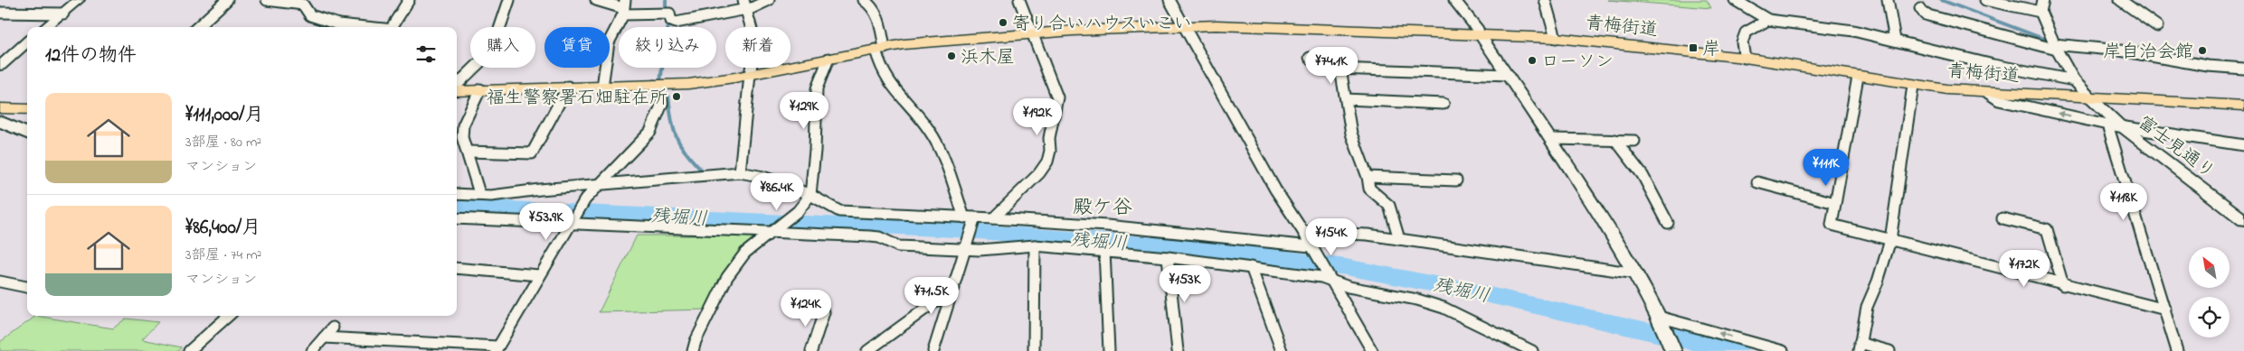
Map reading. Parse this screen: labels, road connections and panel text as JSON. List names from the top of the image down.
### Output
{
  "streets": {
    "main road": ["青梅街道"],
    "street": ["富士見通り"]
  },
  "crossings": [
    ["青梅街道", "富士見通り"]
  ],
  "districts": ["殿ケ谷"],
  "water": ["残堀川"],
  "places": {
    "other": [
      "寄り合いハウスいこい",
      "岸自治会館",
      "浜木屋",
      "ローソン",
      "福生警察署石畑駐在所"
    ],
    "transit": ["岸"]
  },
  "north": "top left",
  "page": {
    "chip": [
      "購入",
      "賃貸",
      "絞り込み",
      "新着"
    ],
    "heading": "12件の物件",
    "price": [
      "¥74.1K",
      "¥129K",
      "¥192K",
      "¥111K",
      "¥86.4K",
      "¥118K",
      "¥53.9K",
      "¥154K",
      "¥172K",
      "¥153K",
      "¥71.5K",
      "¥124K"
    ],
    "list": [
      {
        "name": "¥111,000/月",
        "note": "3部屋 · 80 m² · マンション"
      },
      {
        "name": "¥86,400/月",
        "note": "3部屋 · 74 m² · マンション"
      }
    ]
  }
}
